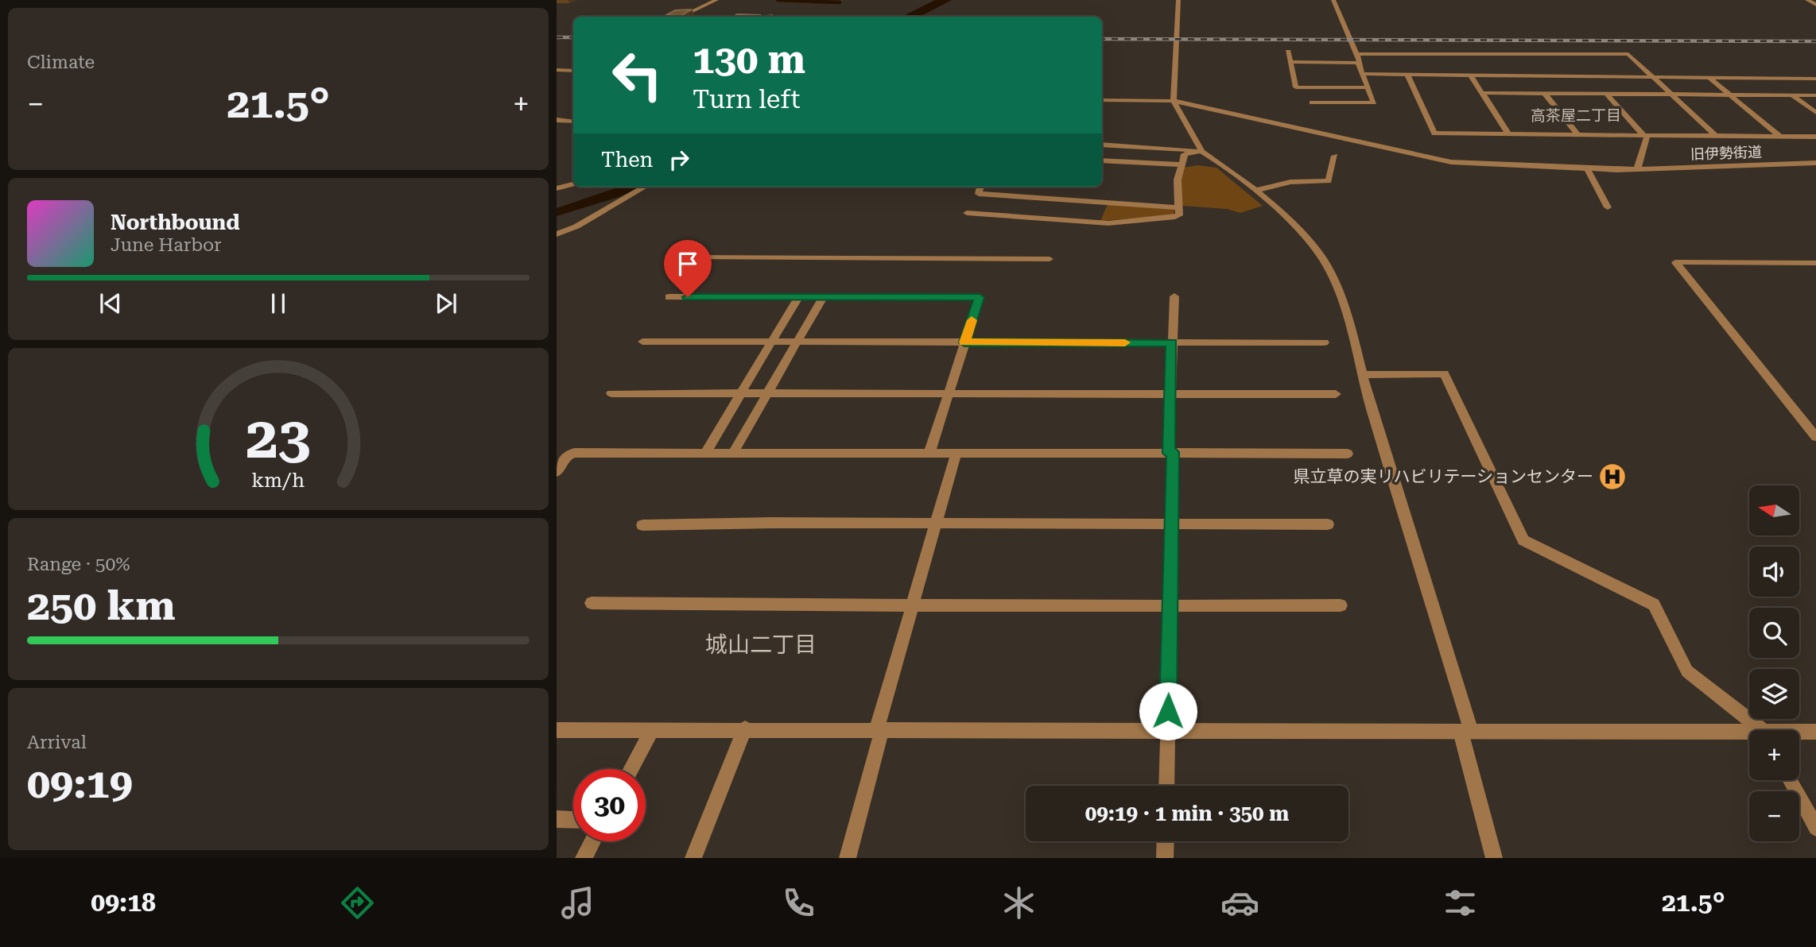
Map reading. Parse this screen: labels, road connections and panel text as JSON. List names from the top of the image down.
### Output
{
  "streets": {
    "street": ["旧伊勢街道"]
  },
  "districts": ["高茶屋二丁目", "城山二丁目"],
  "places": {
    "hospital": ["県立草の実リハビリテーションセンター"]
  },
  "north": "left",
  "page": {
    "tile": [
      "Climate",
      ["Range · 50%", "250 km"],
      ["Arrival", "09:19"]
    ],
    "turn": ["130 m", "Turn left"],
    "heat": ["−", "21.5°", "+"],
    "then": "Then",
    "song": ["Northbound", "June Harbor"],
    "map_buttons": ["+", "−"],
    "limit": "30",
    "trip": "09:19 · 1 min · 350 m",
    "tabs": ["09:18", "21.5°"],
    "gauge": ["23", "km/h"]
  }
}
